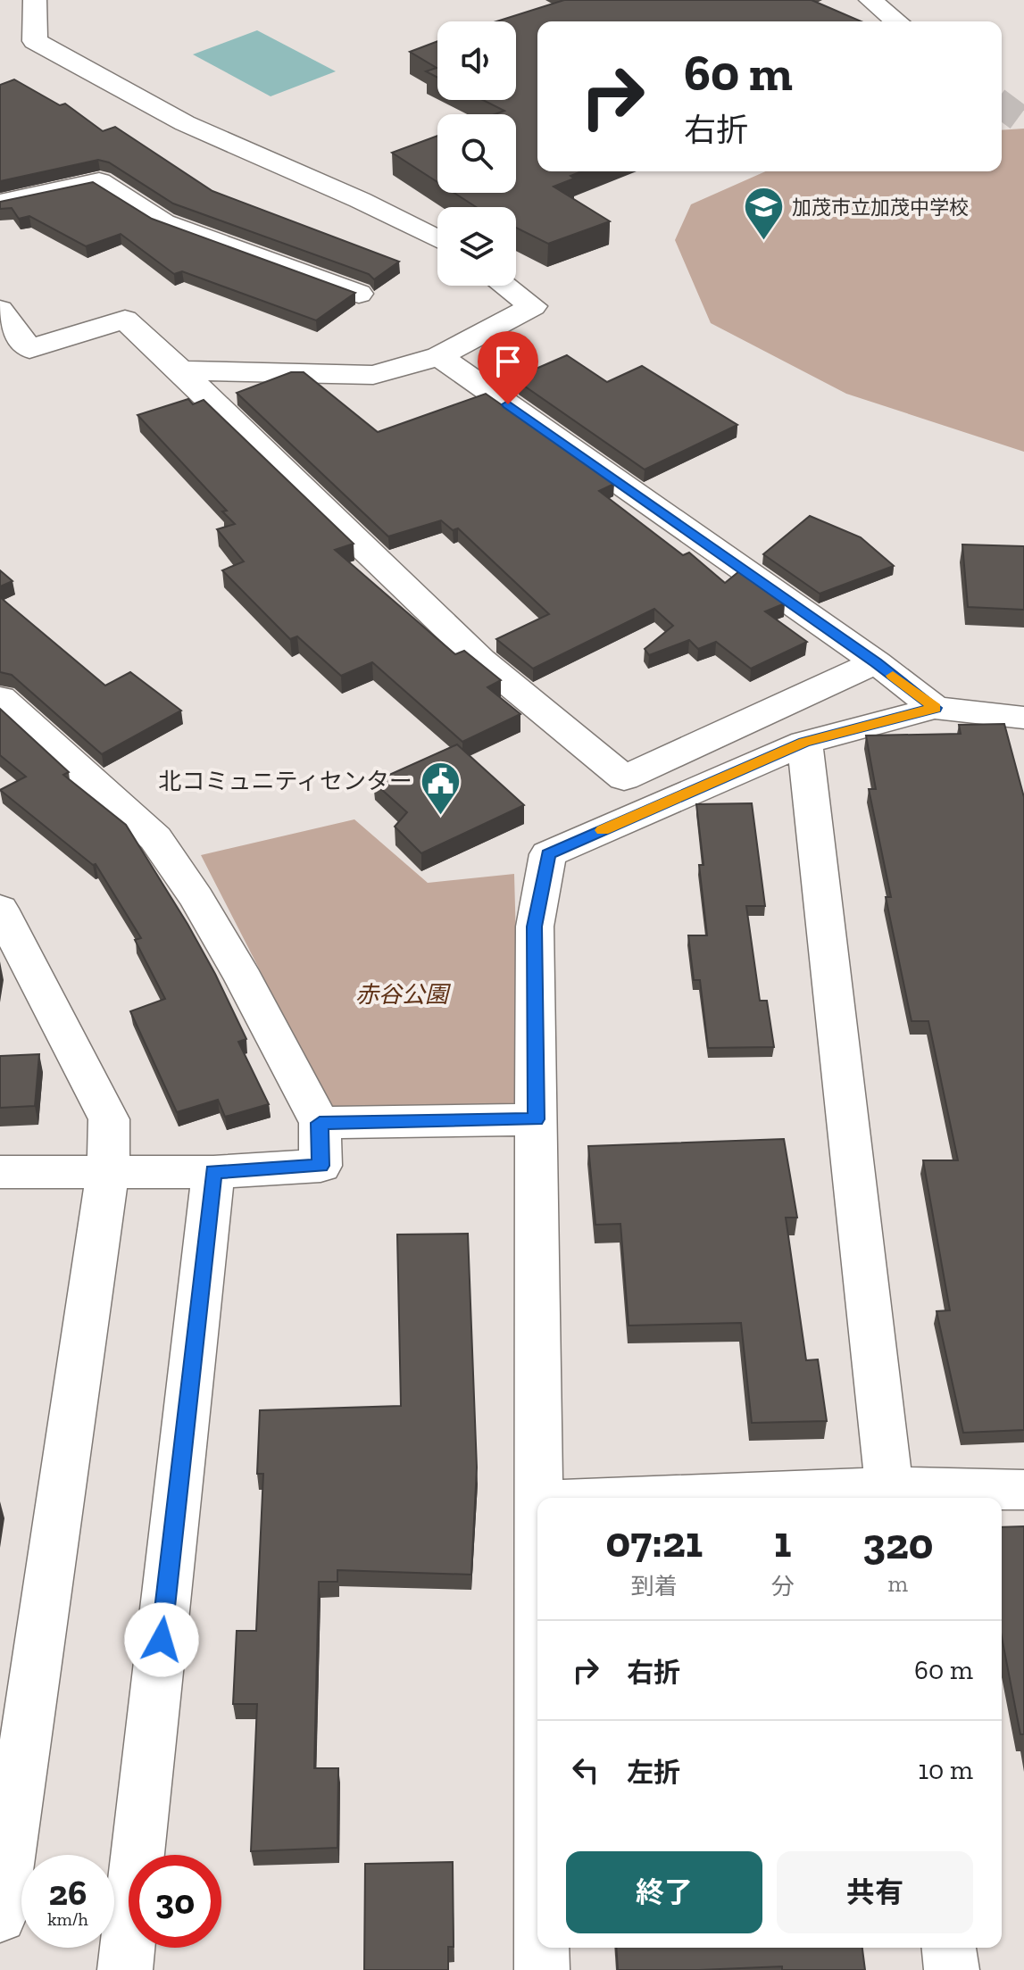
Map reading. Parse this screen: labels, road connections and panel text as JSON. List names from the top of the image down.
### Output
{
  "parks": ["赤谷公園"],
  "places": {
    "school or university": ["加茂市立加茂中学校"],
    "public building": ["北コミュニティセンター"]
  },
  "page": {
    "turn": ["60 m", "右折"],
    "eta": [
      "07:21",
      "到着",
      "1",
      "分",
      "320",
      "m"
    ],
    "list": [
      {
        "name": "右折",
        "value": "60 m"
      },
      {
        "name": "左折",
        "value": "10 m"
      }
    ],
    "buttons": ["終了", "共有"],
    "speed": "26 km/h",
    "limit": "30"
  }
}
